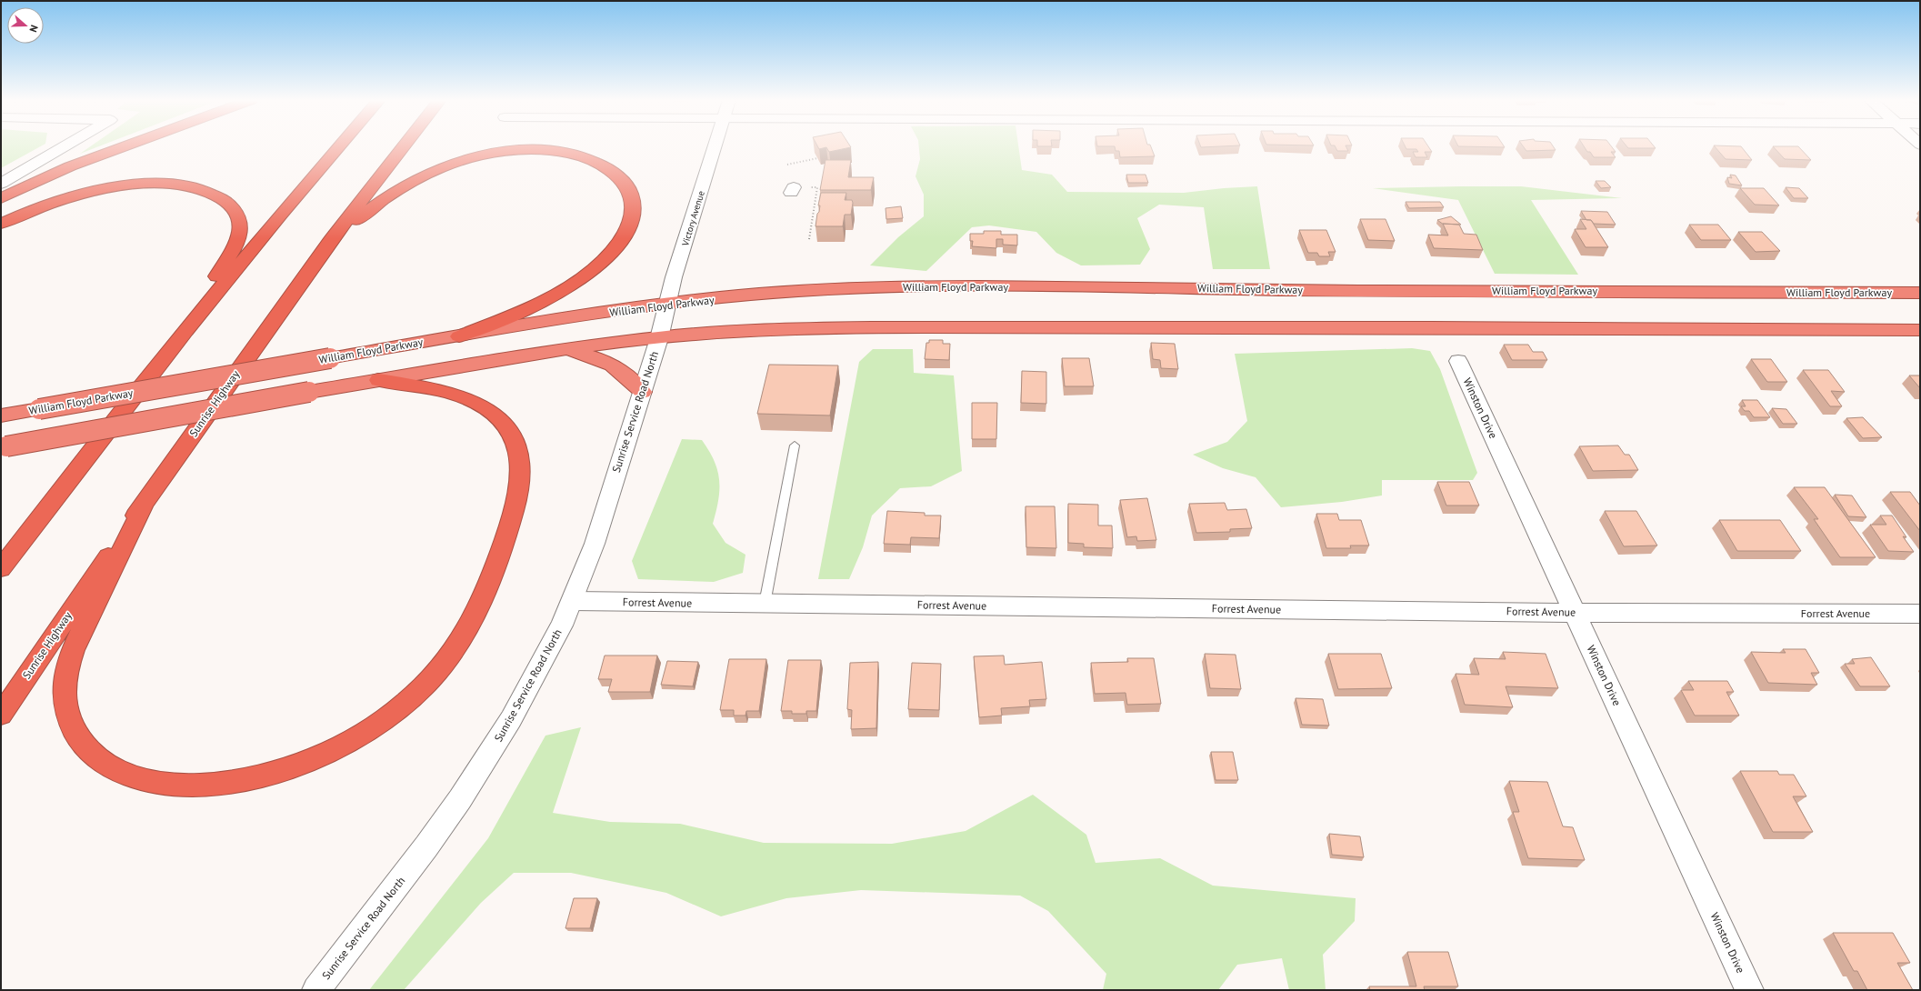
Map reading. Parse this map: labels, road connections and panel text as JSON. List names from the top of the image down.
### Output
{
  "streets": {
    "highway": ["William Floyd Parkway", "Sunrise Highway"],
    "street": [
      "Victory Avenue",
      "Winston Drive",
      "Sunrise Service Road North",
      "Forrest Avenue"
    ]
  },
  "crossings": [
    ["Victory Avenue", "William Floyd Parkway"],
    ["Victory Avenue", "Sunrise Service Road North"],
    ["Winston Drive", "Forrest Avenue"],
    ["Sunrise Service Road North", "Forrest Avenue"]
  ],
  "north": "right"
}
